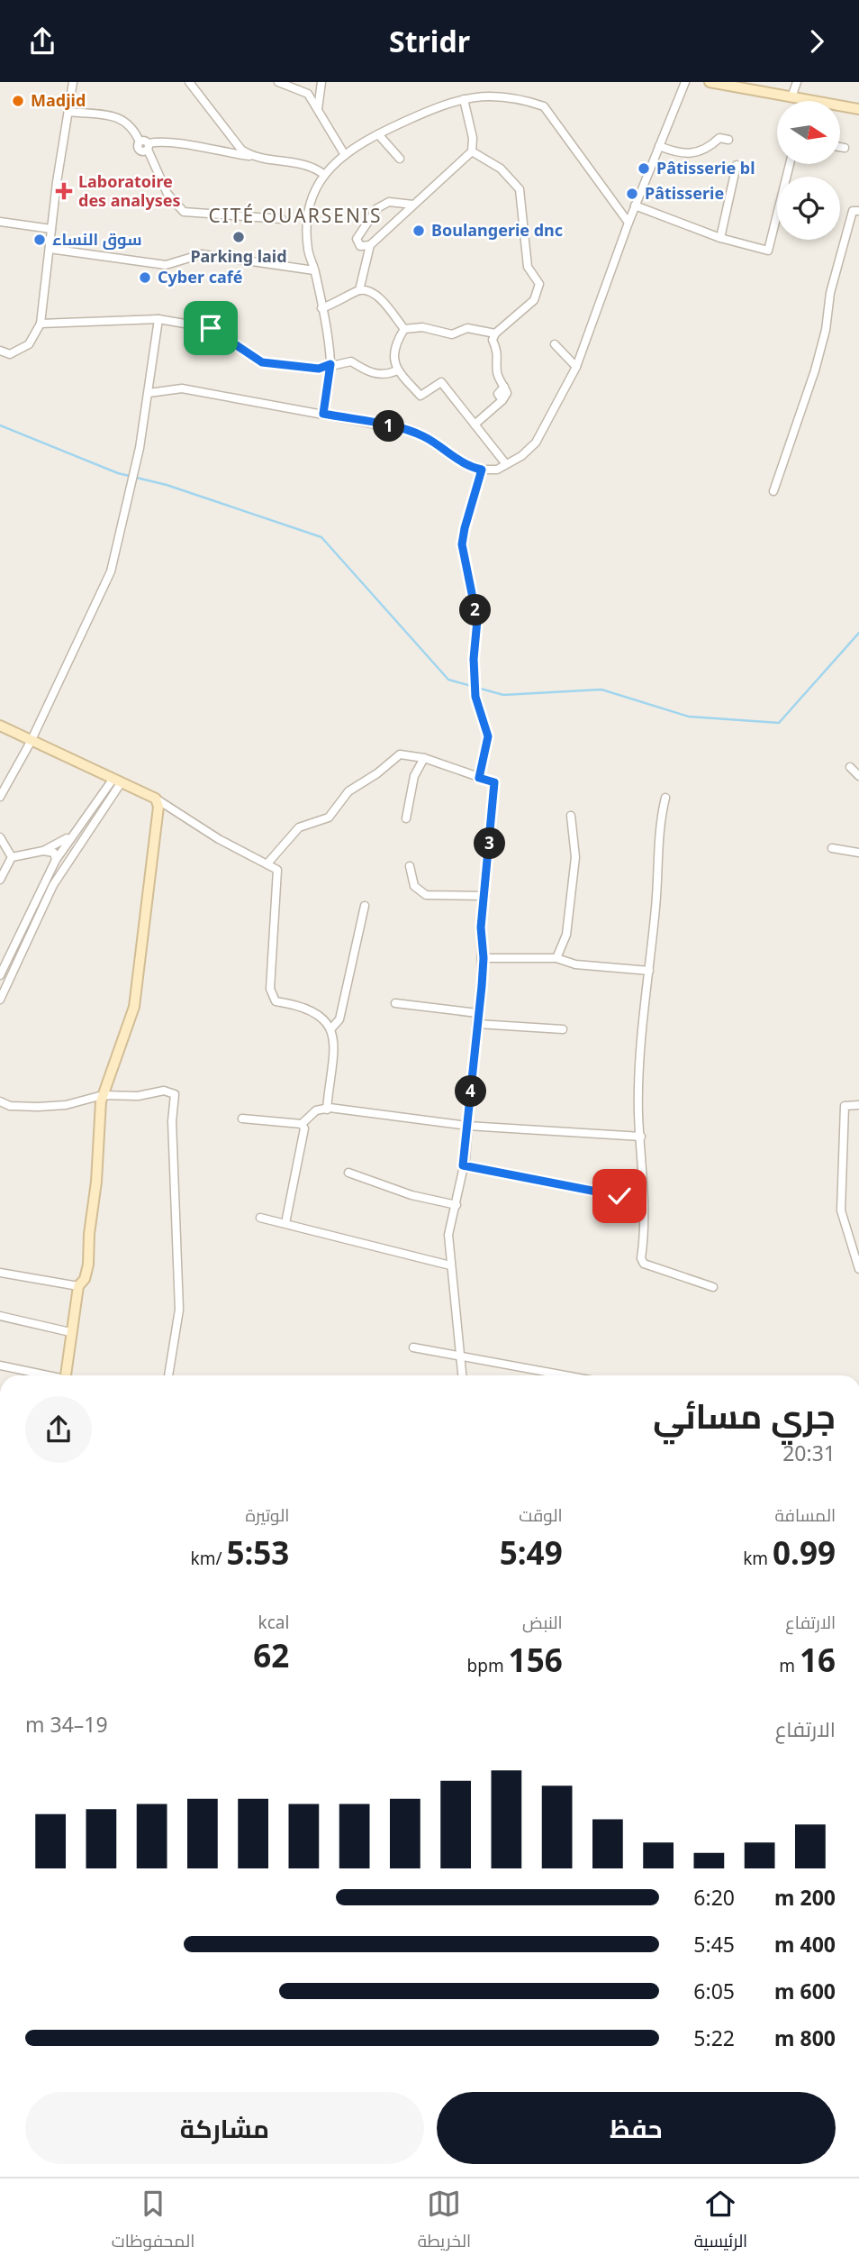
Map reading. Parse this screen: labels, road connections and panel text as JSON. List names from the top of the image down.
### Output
{
  "districts": ["CITÉ OUARSENIS"],
  "places": {
    "other": [
      "Madjid",
      "Pâtisserie bl",
      "Pâtisserie",
      "Boulangerie dnc",
      "Parking laid",
      "سوق النساء",
      "Cyber café"
    ],
    "health": ["Laboratoire des analyses"]
  },
  "north": "right",
  "page": {
    "header": "Stridr",
    "pins": [
      "1",
      "2",
      "3",
      "4"
    ],
    "heading": ["جري مسائي", "20:31"],
    "stats": [
      ["المسافة", "0.99 km"],
      ["الوقت", "5:49"],
      ["الوتيرة", "5:53 /km"],
      ["الارتفاع", "16 m"],
      ["النبض", "156 bpm"],
      ["kcal", "62"]
    ],
    "chart": ["الارتفاع", "19–34 m"],
    "list": [
      {
        "name": "200 m",
        "note": "6:20"
      },
      {
        "name": "400 m",
        "note": "5:45"
      },
      {
        "name": "600 m",
        "note": "6:05"
      },
      {
        "name": "800 m",
        "note": "5:22"
      }
    ],
    "buttons": ["حفظ", "مشاركة"],
    "tabs": ["الرئيسية", "الخريطة", "المحفوظات"]
  }
}
